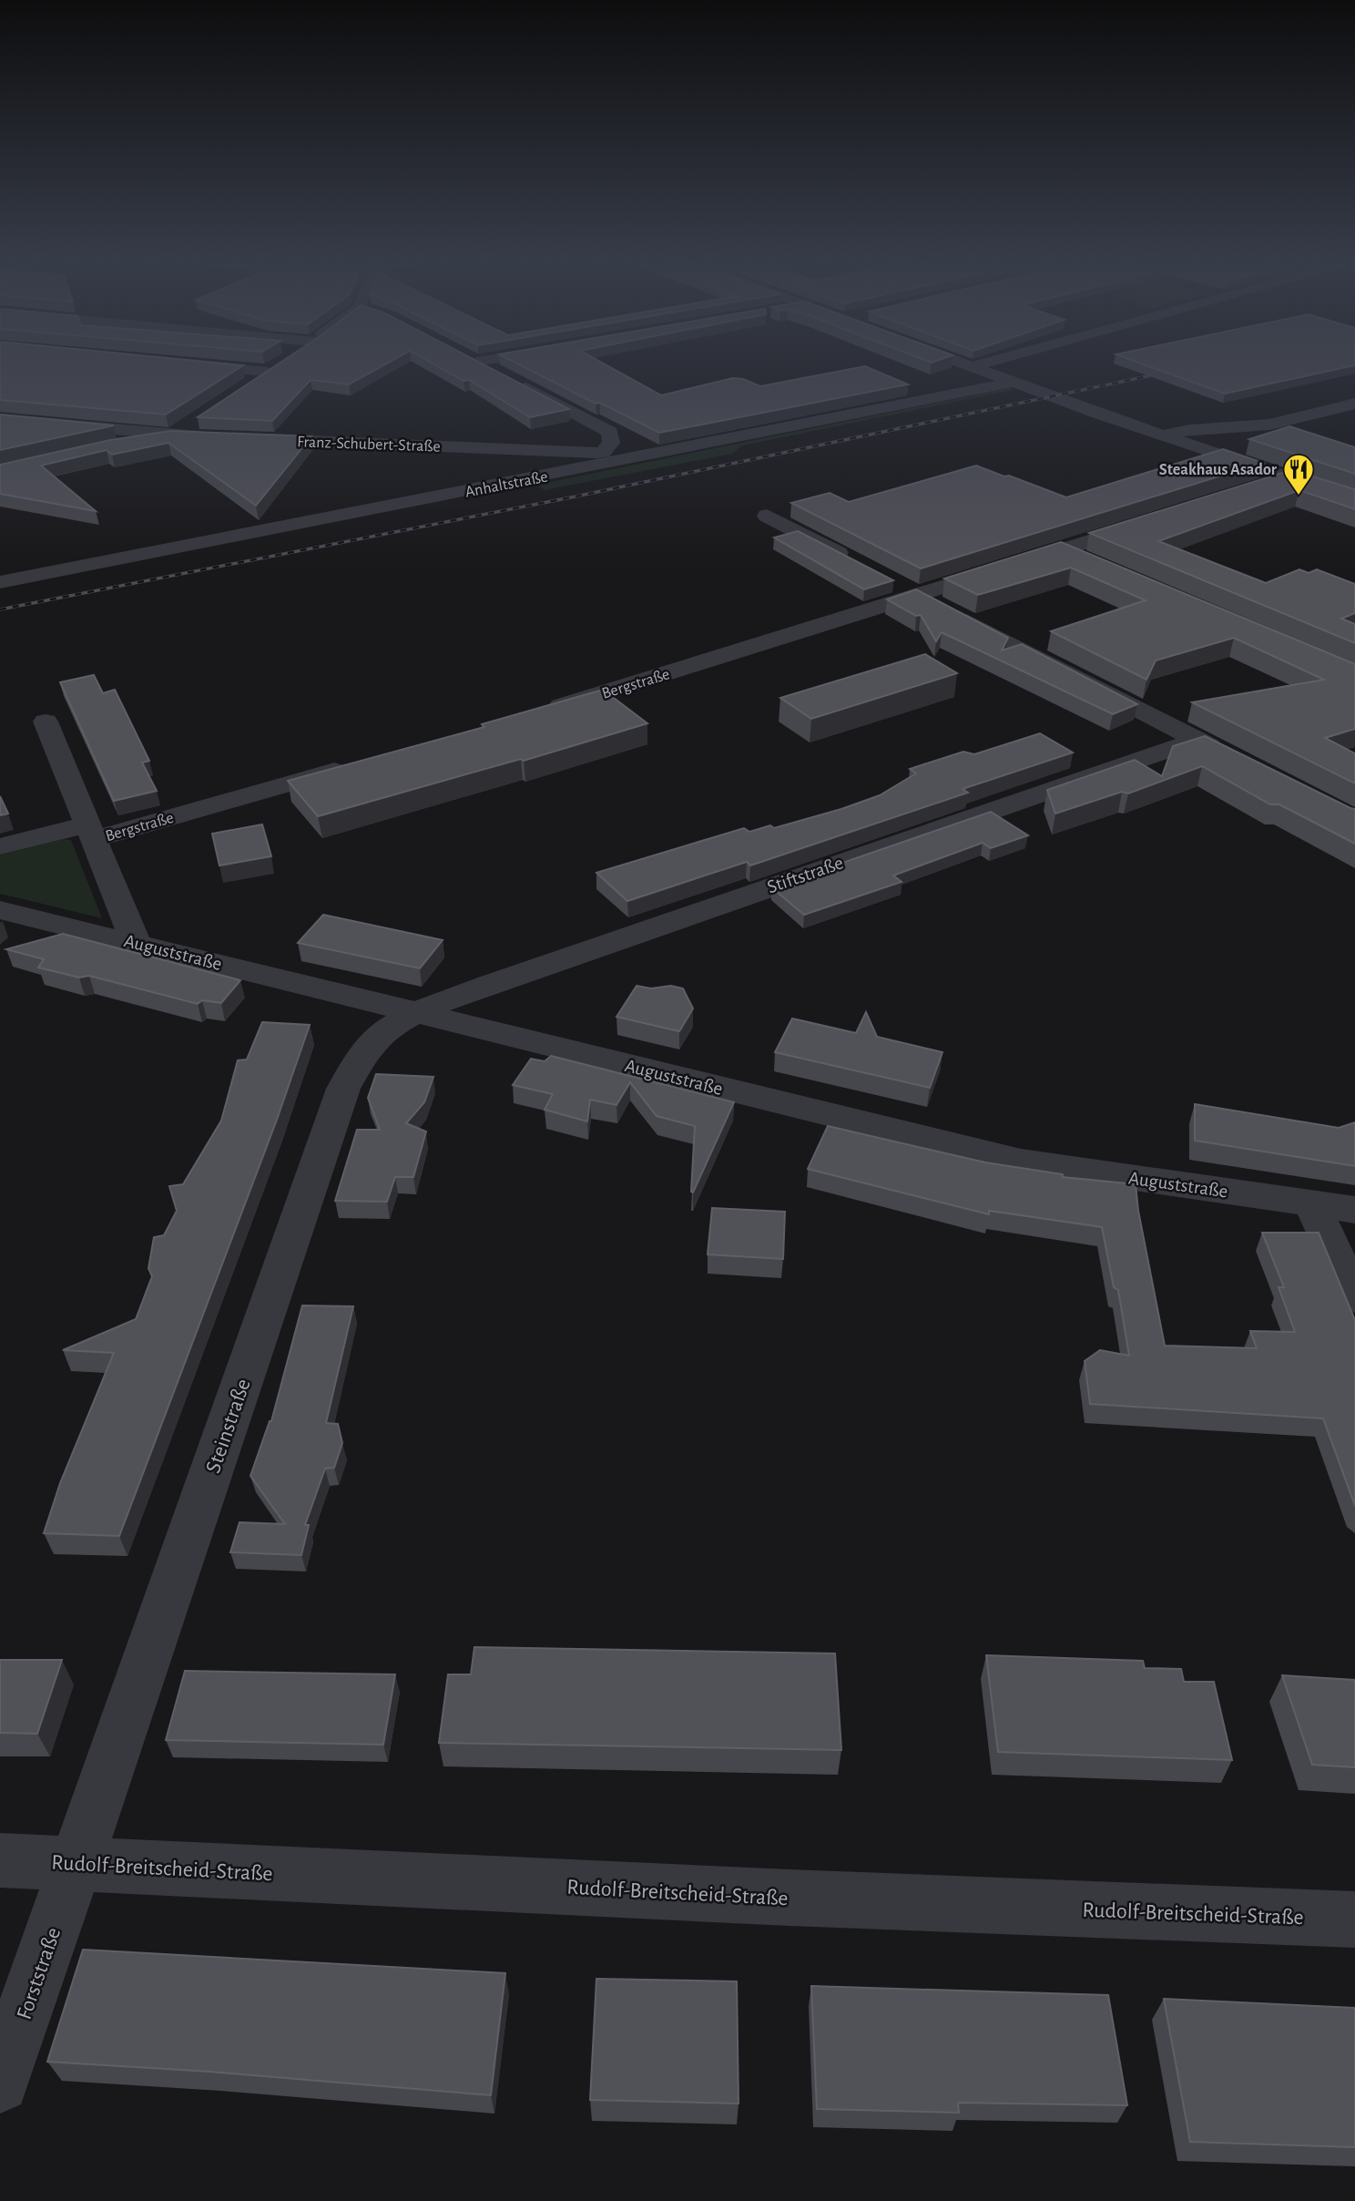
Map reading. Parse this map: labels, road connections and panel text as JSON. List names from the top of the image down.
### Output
{
  "streets": {
    "street": [
      "Franz-Schubert-Straße",
      "Anhaltstraße",
      "Bergstraße",
      "Stiftstraße",
      "Auguststraße",
      "Steinstraße",
      "Rudolf-Breitscheid-Straße",
      "Forststraße"
    ]
  },
  "crossings": [
    ["Franz-Schubert-Straße", "Anhaltstraße"],
    ["Bergstraße", "Auguststraße"],
    ["Stiftstraße", "Auguststraße"],
    ["Stiftstraße", "Steinstraße"],
    ["Auguststraße", "Steinstraße"],
    ["Steinstraße", "Rudolf-Breitscheid-Straße"],
    ["Steinstraße", "Forststraße"],
    ["Rudolf-Breitscheid-Straße", "Forststraße"]
  ],
  "places": {
    "restaurant": ["Steakhaus Asador"]
  }
}
